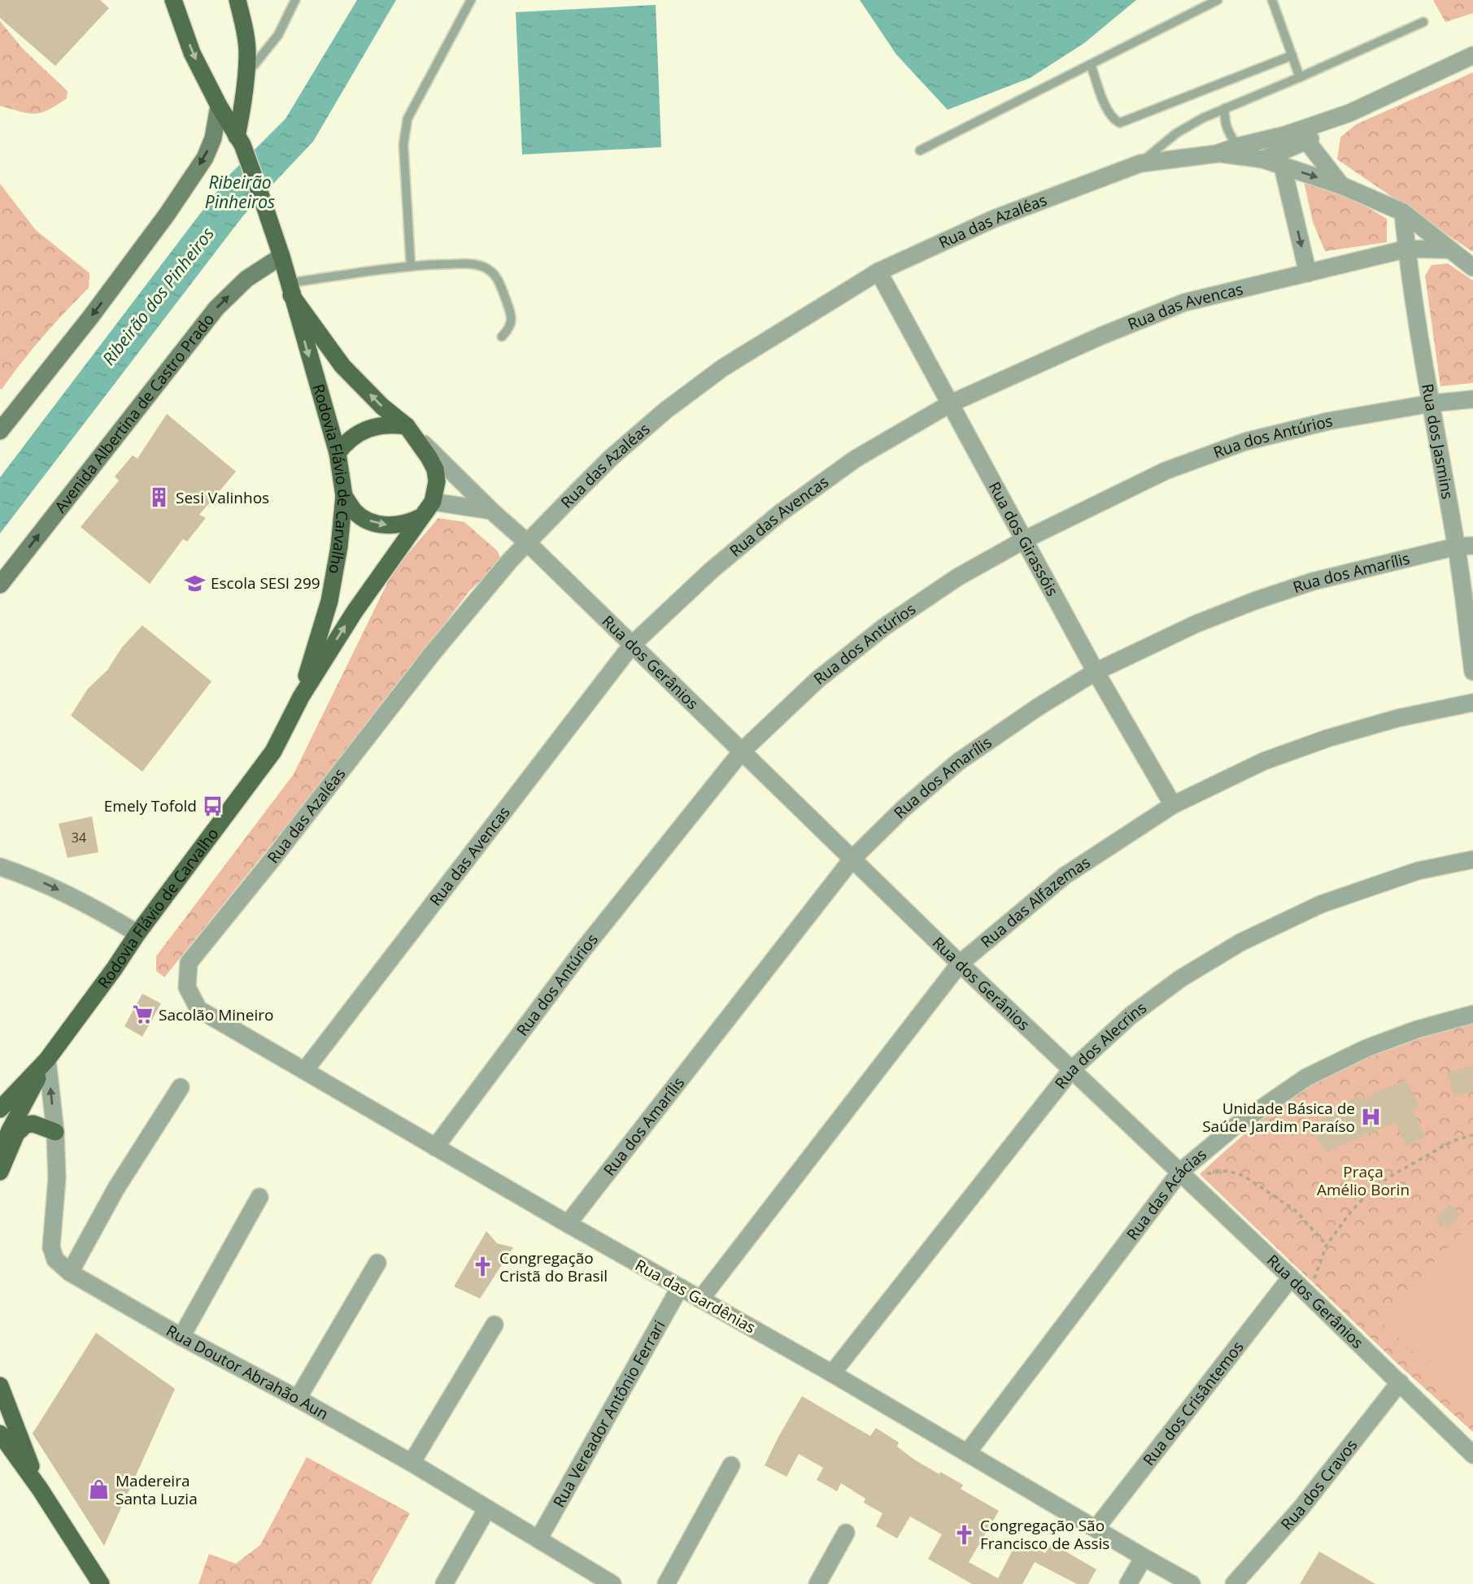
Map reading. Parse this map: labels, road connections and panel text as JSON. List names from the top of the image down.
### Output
{
  "streets": {
    "main road": ["Avenida Albertina de Castro Prado", "Rodovia Flávio de Carvalho"],
    "street": [
      "Rua das Azaléas",
      "Rua das Avencas",
      "Rua dos Antúrios",
      "Rua dos Jasmins",
      "Rua dos Girassóis",
      "Rua dos Amarílis",
      "Rua dos Gerânios",
      "Rua das Alfazemas",
      "Rua dos Alecrins",
      "Rua das Acácias",
      "Rua das Gardênias",
      "Rua Doutor Abrahão Aun",
      "Rua dos Crisântemos",
      "Rua Vereador Antônio Ferrari",
      "Rua dos Cravos"
    ]
  },
  "crossings": [
    ["Rua das Azaléas", "Rua das Avencas"],
    ["Rua das Azaléas", "Rua dos Jasmins"],
    ["Rua das Azaléas", "Rua dos Girassóis"],
    ["Rua das Azaléas", "Rua dos Gerânios"],
    ["Rua das Azaléas", "Rua das Gardênias"],
    ["Rua das Avencas", "Rua dos Jasmins"],
    ["Rua das Avencas", "Rua dos Girassóis"],
    ["Rua das Avencas", "Rua dos Gerânios"],
    ["Rua das Avencas", "Rua das Gardênias"],
    ["Avenida Albertina de Castro Prado", "Rodovia Flávio de Carvalho"],
    ["Rua dos Antúrios", "Rua dos Jasmins"],
    ["Rua dos Antúrios", "Rua dos Girassóis"],
    ["Rua dos Antúrios", "Rua dos Gerânios"],
    ["Rua dos Antúrios", "Rua das Gardênias"],
    ["Rua dos Jasmins", "Rua dos Amarílis"],
    ["Rodovia Flávio de Carvalho", "Rua dos Gerânios"],
    ["Rodovia Flávio de Carvalho", "Rua Doutor Abrahão Aun"],
    ["Rua dos Girassóis", "Rua dos Amarílis"],
    ["Rua dos Girassóis", "Rua das Alfazemas"],
    ["Rua dos Amarílis", "Rua dos Gerânios"],
    ["Rua dos Amarílis", "Rua das Gardênias"],
    ["Rua dos Gerânios", "Rua das Alfazemas"],
    ["Rua dos Gerânios", "Rua dos Alecrins"],
    ["Rua dos Gerânios", "Rua das Acácias"],
    ["Rua dos Gerânios", "Rua dos Crisântemos"],
    ["Rua dos Gerânios", "Rua dos Cravos"],
    ["Rua das Alfazemas", "Rua das Gardênias"],
    ["Rua dos Alecrins", "Rua das Gardênias"],
    ["Rua das Acácias", "Rua das Gardênias"],
    ["Rua das Gardênias", "Rua dos Crisântemos"],
    ["Rua das Gardênias", "Rua Vereador Antônio Ferrari"],
    ["Rua Doutor Abrahão Aun", "Rua Vereador Antônio Ferrari"]
  ],
  "water": ["Ribeirão Pinheiros", "Ribeirão dos Pinheiros"],
  "parks": ["Praça Amélio Borin"],
  "places": {
    "building": ["Sesi Valinhos"],
    "school or university": ["Escola SESI 299"],
    "bus stop": ["Emely Tofold"],
    "supermarket": ["Sacolão Mineiro"],
    "hospital": ["Unidade Básica de Saúde Jardim Paraíso"],
    "church": ["Congregação Cristã do Brasil", "Congregação São Francisco de Assis"],
    "shop": ["Madereira Santa Luzia"]
  },
  "house_numbers": ["34"]
}
